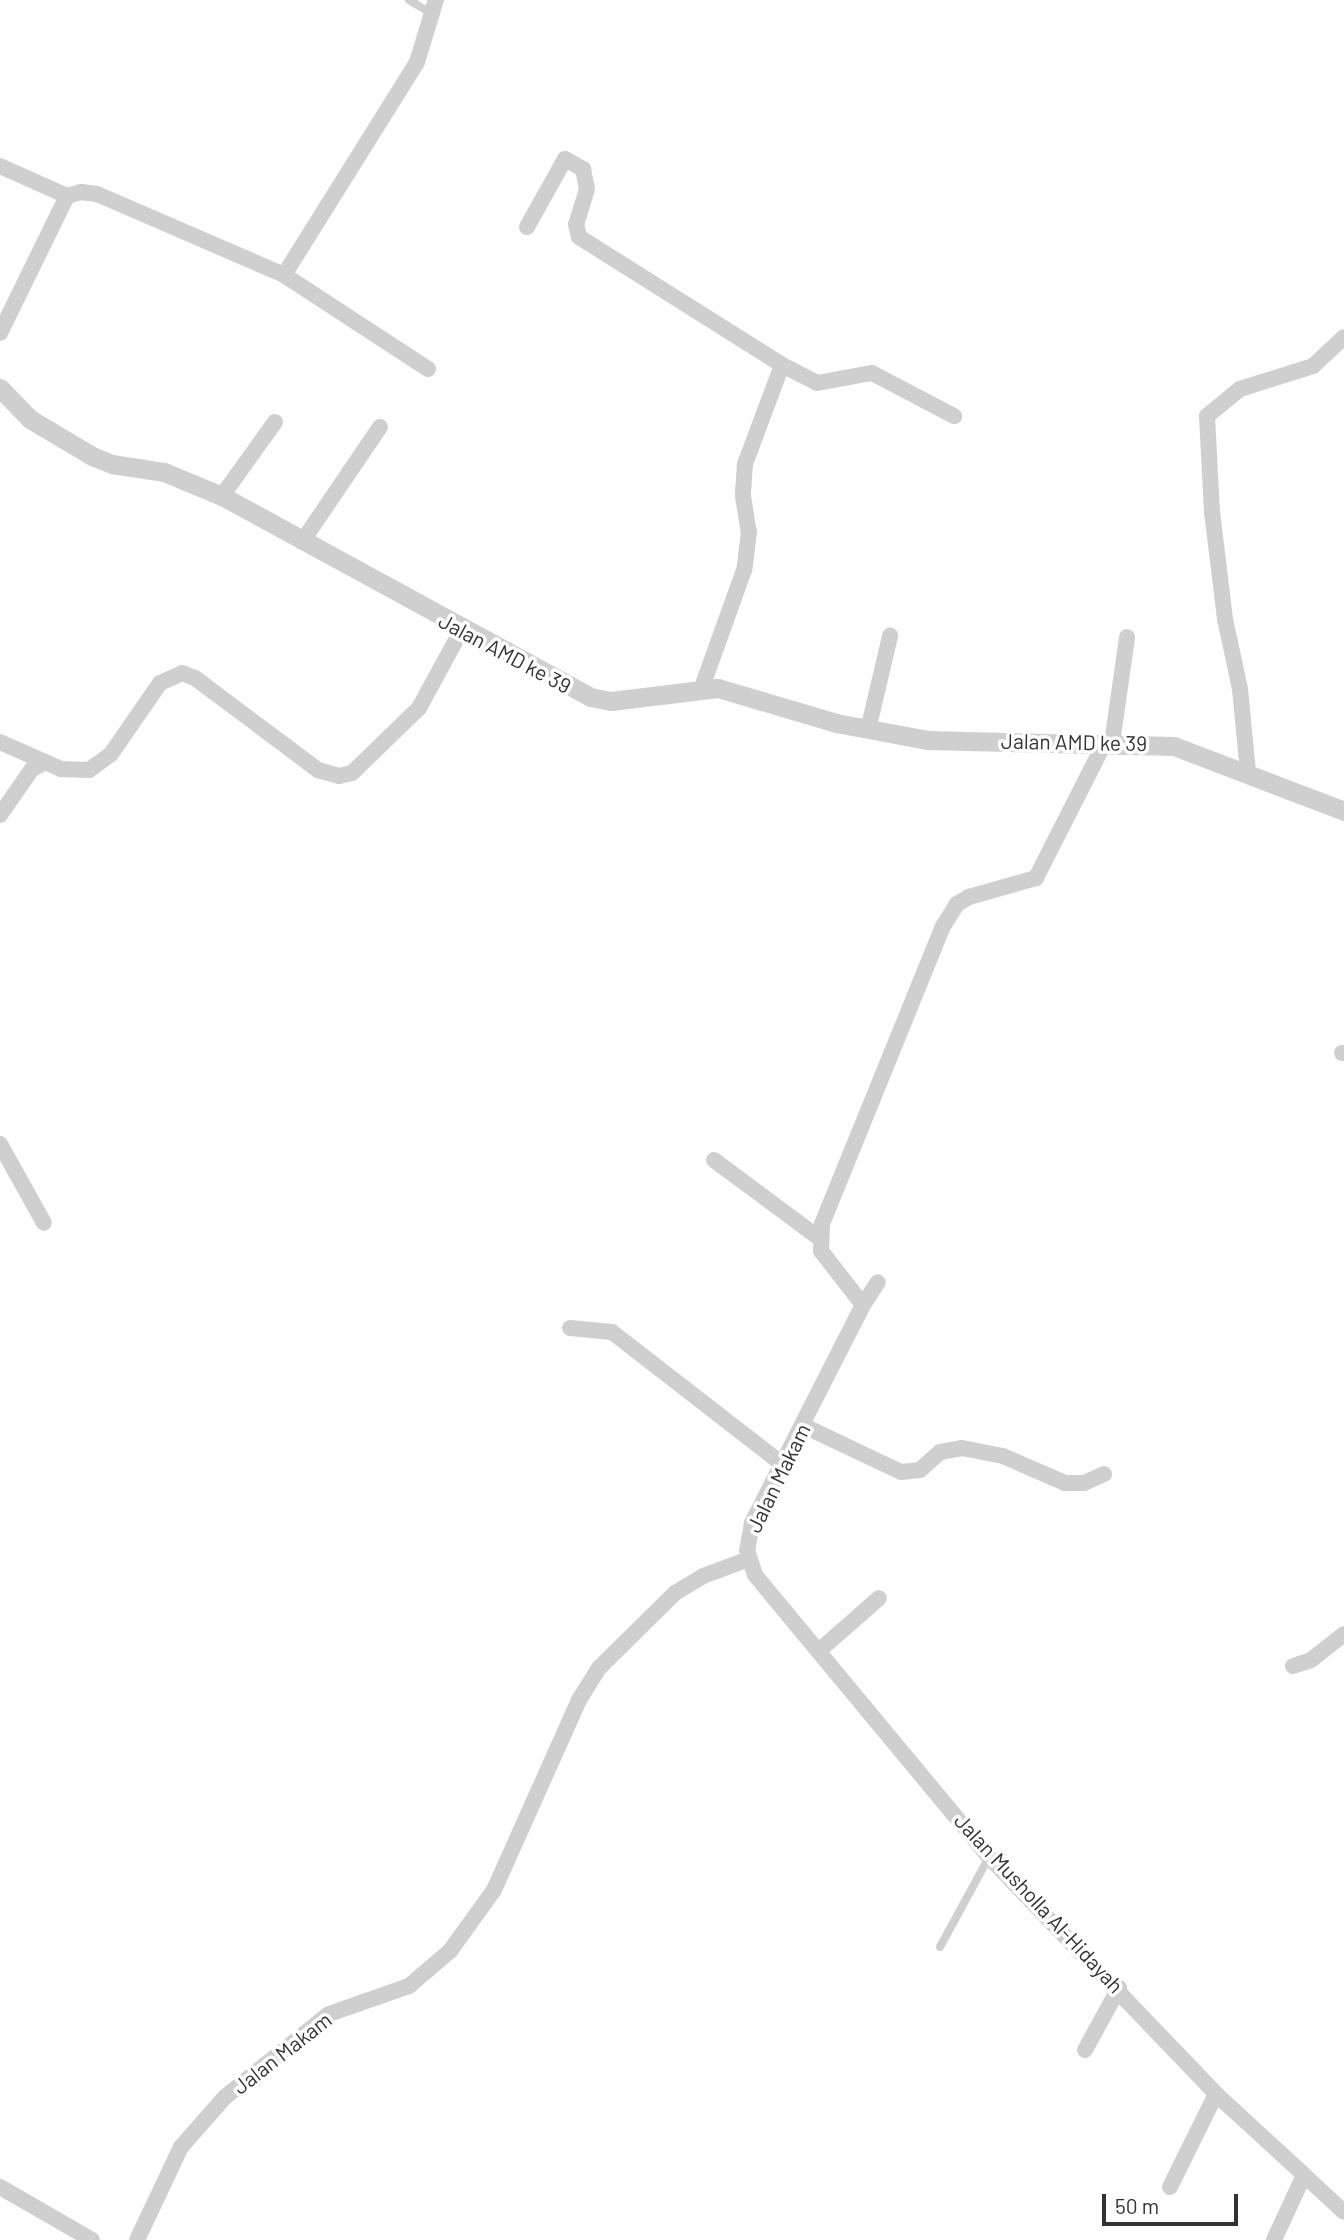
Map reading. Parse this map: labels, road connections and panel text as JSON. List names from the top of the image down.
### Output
{
  "streets": {
    "street": ["Jalan AMD ke 39", "Jalan Makam", "Jalan Musholla Al-Hidayah"]
  },
  "crossings": [
    ["Jalan Makam", "Jalan Musholla Al-Hidayah"]
  ],
  "scale_bar": "50 m"
}
